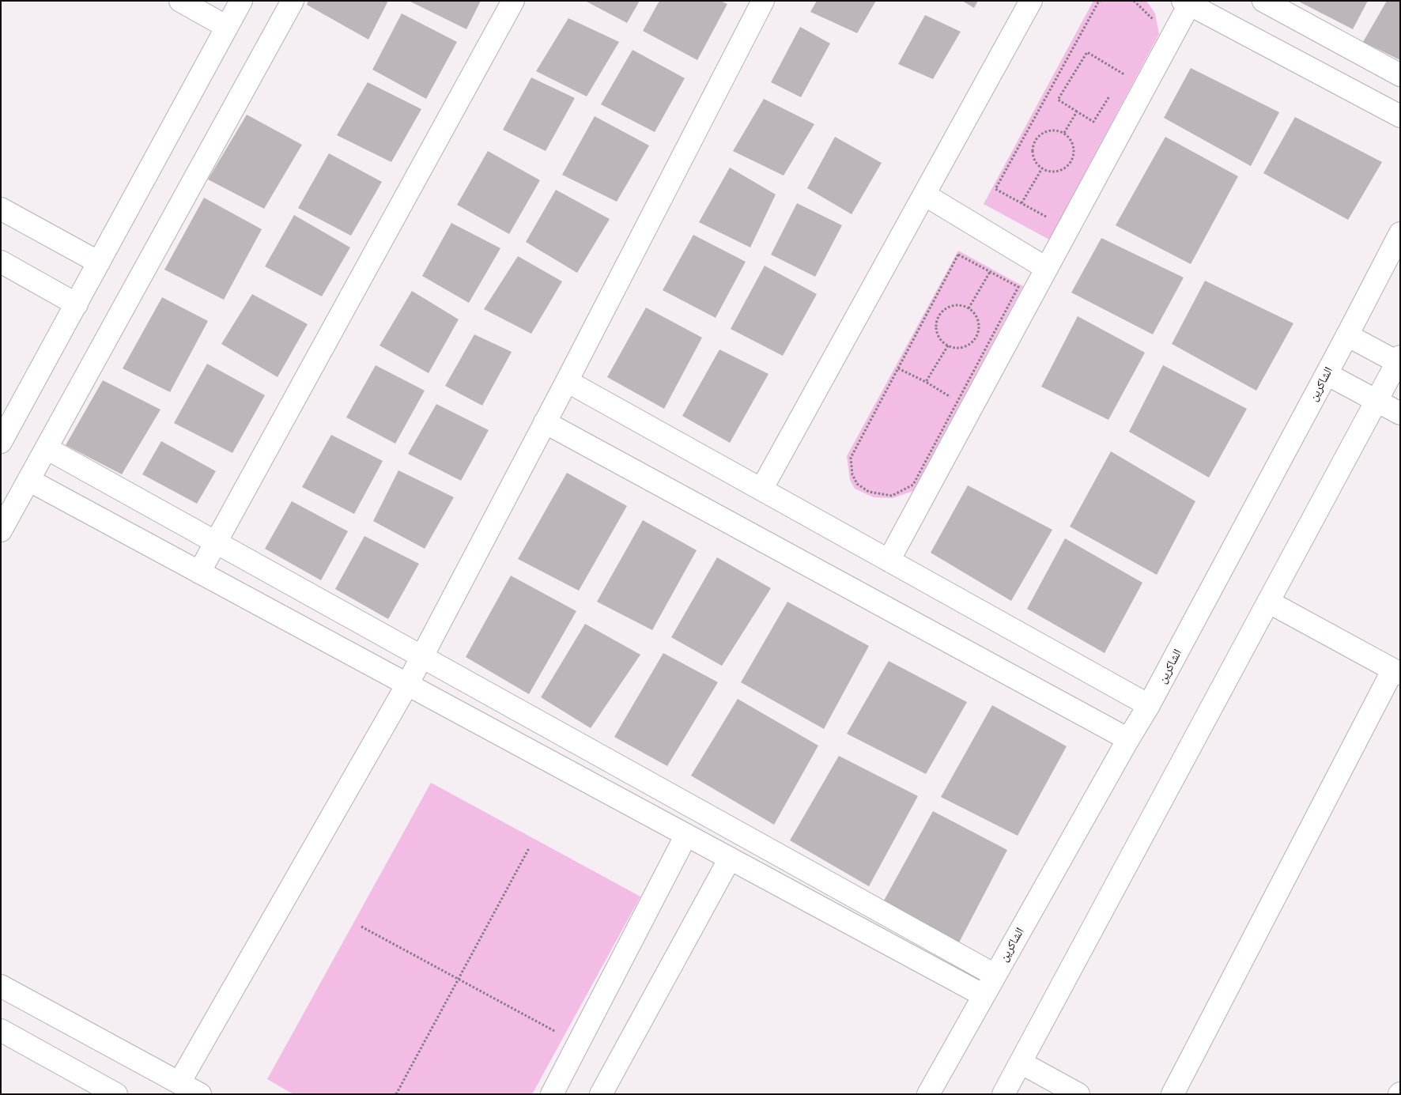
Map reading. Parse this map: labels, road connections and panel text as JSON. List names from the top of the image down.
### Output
{
  "streets": {
    "street": ["الشاكرين"]
  }
}
